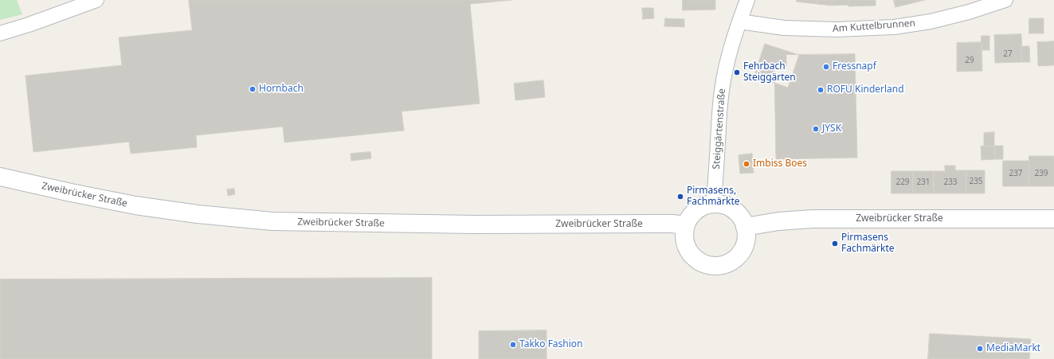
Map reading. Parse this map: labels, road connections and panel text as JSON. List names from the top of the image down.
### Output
{
  "streets": {
    "street": ["Am Kuttelbrunnen", "Steiggärtenstraße", "Zweibrücker Straße"]
  },
  "crossings": [
    ["Am Kuttelbrunnen", "Steiggärtenstraße"],
    ["Steiggärtenstraße", "Zweibrücker Straße"]
  ],
  "places": [
    "Fressnapf",
    "Fehrbach Steiggärten",
    "Hornbach",
    "ROFU Kinderland",
    "JYSK",
    "Imbiss Boes",
    "Pirmasens, Fachmärkte",
    "Pirmasens Fachmärkte",
    "Takko Fashion",
    "MediaMarkt"
  ],
  "house_numbers": [
    "27",
    "29",
    "237",
    "239",
    "235",
    "229",
    "231",
    "233"
  ]
}
